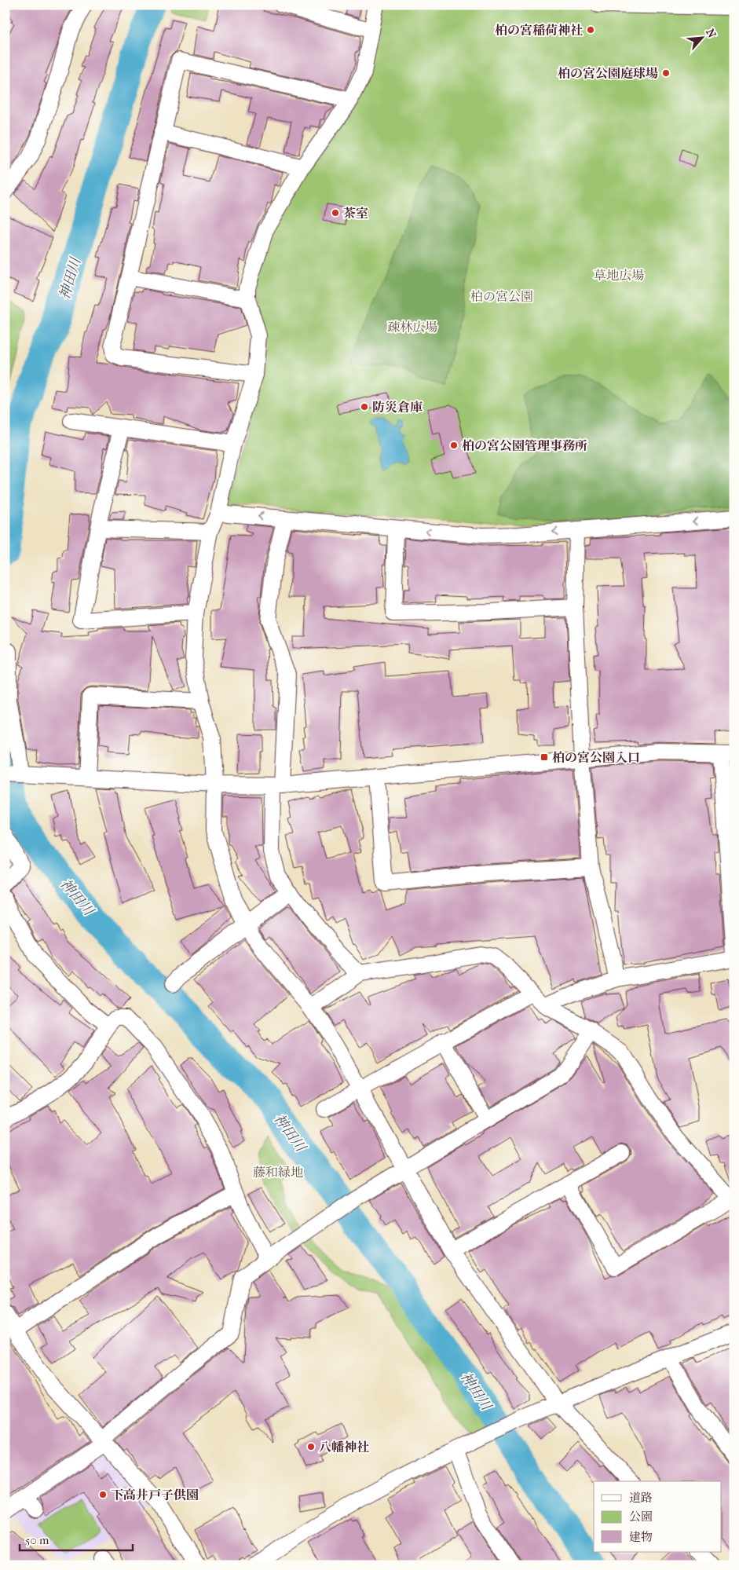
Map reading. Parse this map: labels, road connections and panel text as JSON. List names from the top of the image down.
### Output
{
  "water": ["神田川"],
  "parks": [
    "草地広場",
    "柏の宮公園",
    "疎林広場",
    "藤和緑地"
  ],
  "places": {
    "other": [
      "柏の宮稲荷神社",
      "柏の宮公園庭球場",
      "茶室",
      "防災倉庫",
      "柏の宮公園管理事務所",
      "八幡神社",
      "下高井戸子供園"
    ],
    "transit": ["柏の宮公園入口"]
  },
  "legend": ["道路", "公園", "建物"],
  "scale_bar": "50 m",
  "north": "top right"
}
